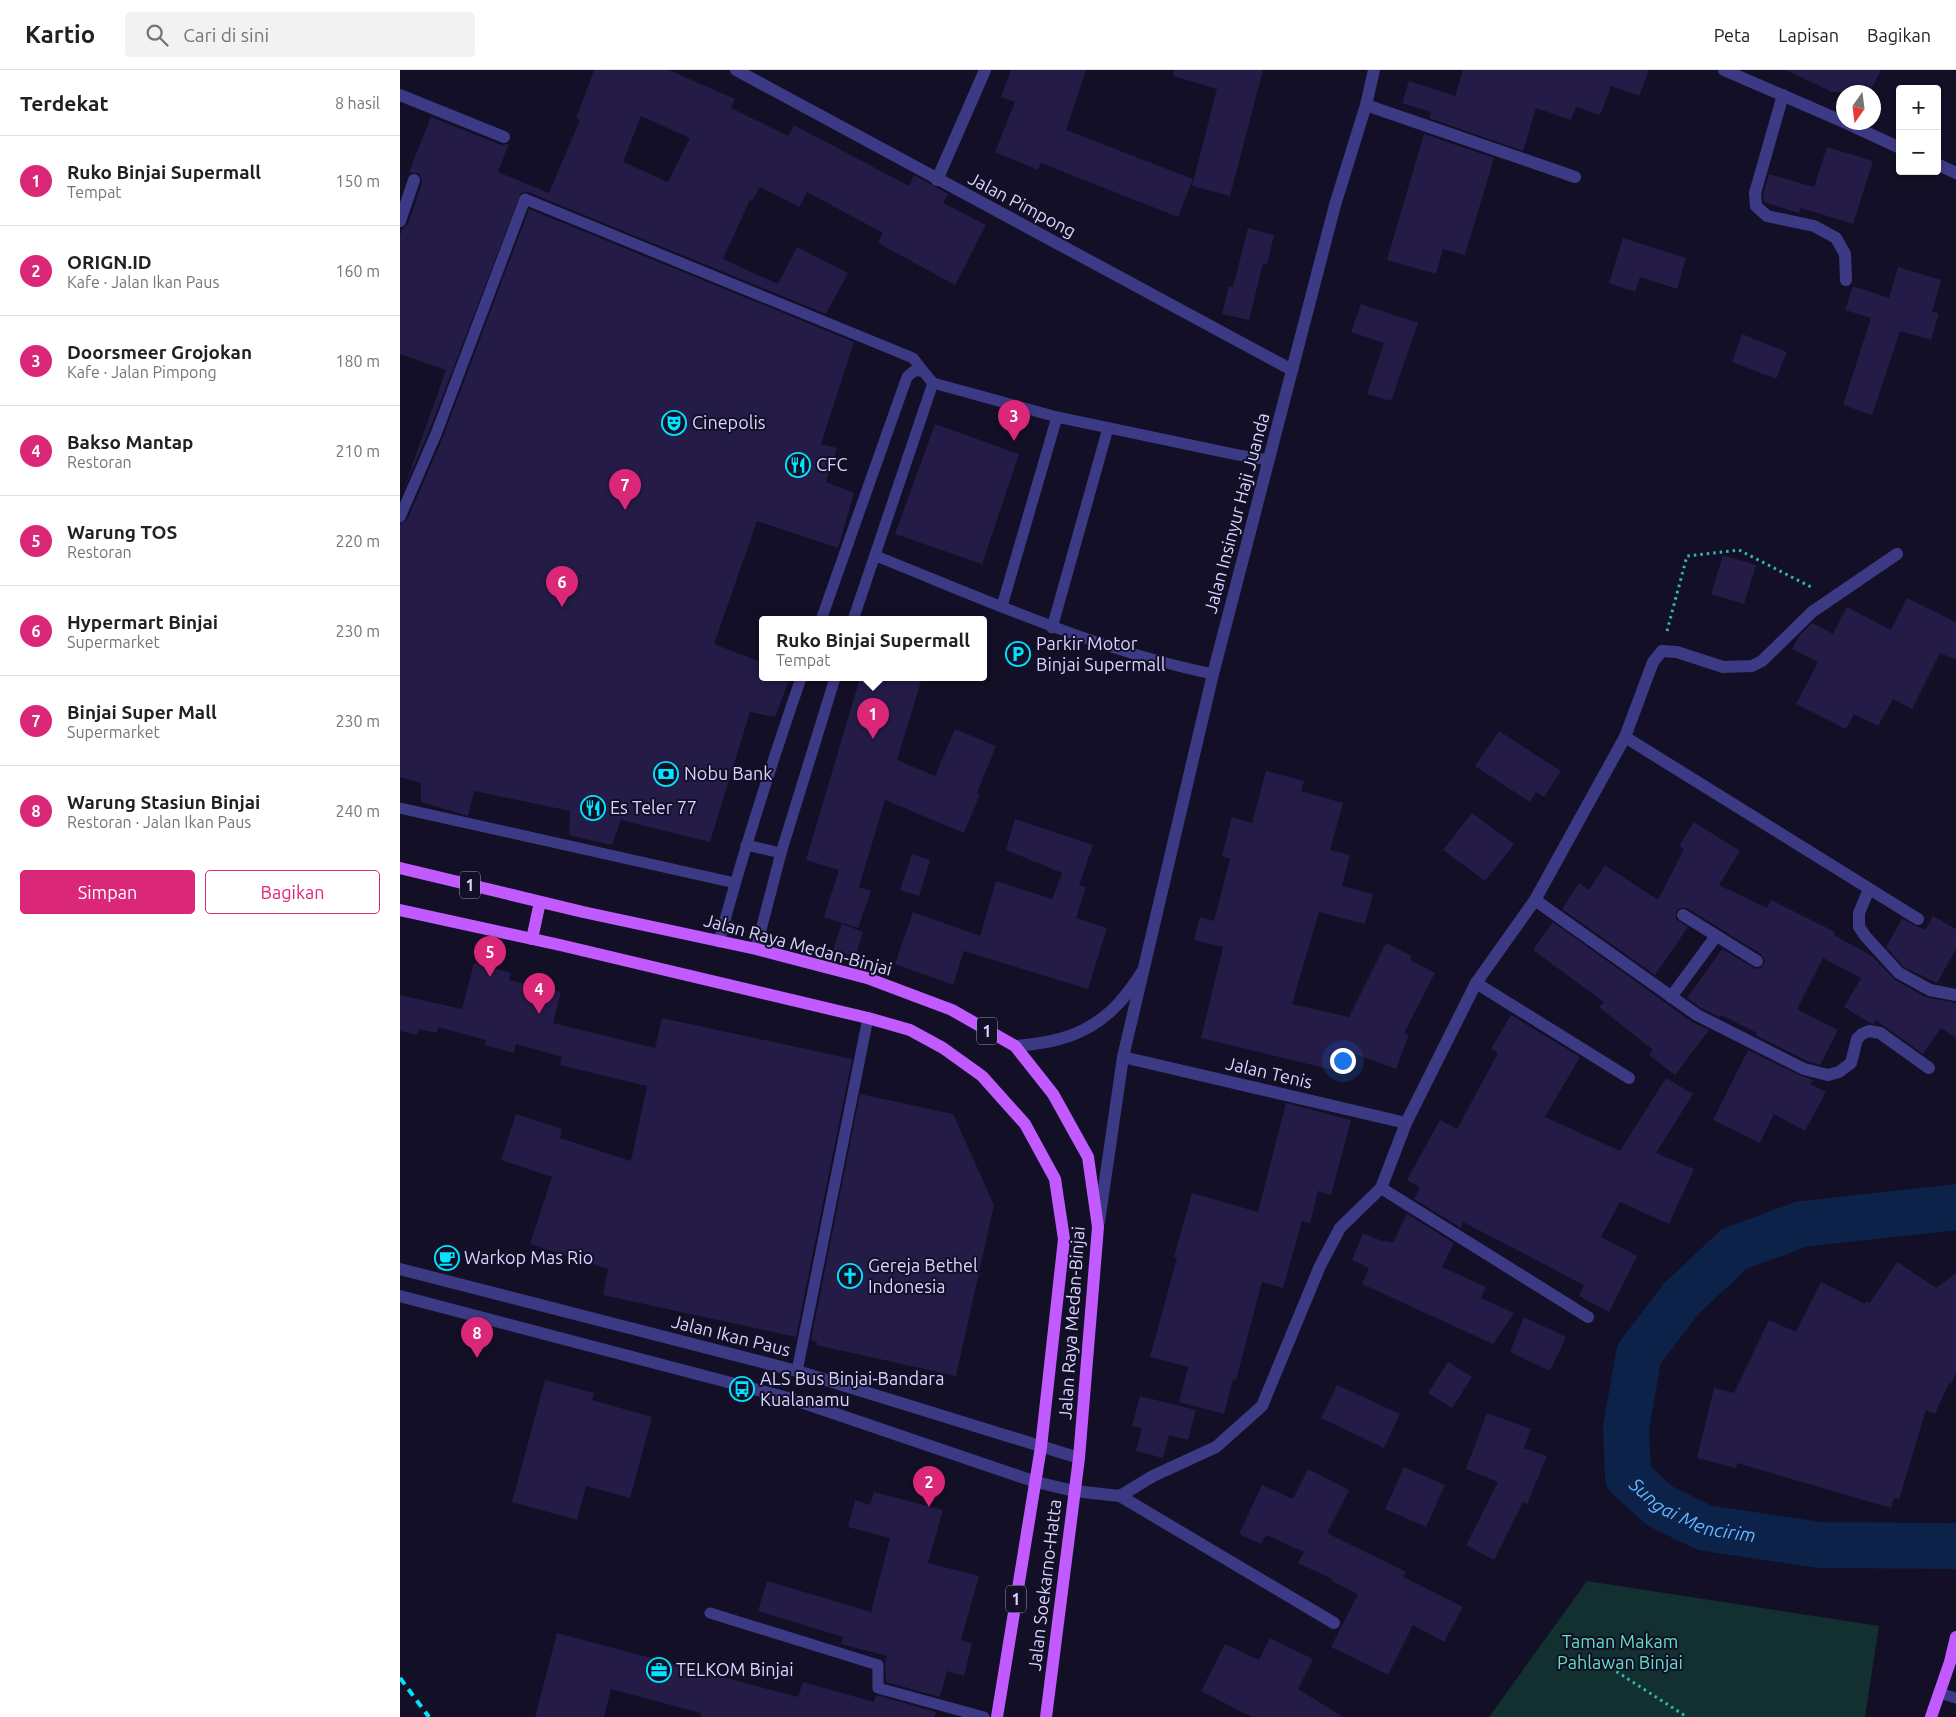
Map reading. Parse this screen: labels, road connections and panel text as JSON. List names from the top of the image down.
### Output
{
  "streets": {
    "main road": ["1", "Jalan Raya Medan-Binjai", "Jalan Soekarno-Hatta"],
    "street": [
      "Jalan Pimpong",
      "Jalan Insinyur Haji Juanda",
      "Jalan Tenis",
      "Jalan Ikan Paus"
    ]
  },
  "crossings": [
    ["Jalan Pimpong", "Jalan Insinyur Haji Juanda"],
    ["Jalan Insinyur Haji Juanda", "Jalan Raya Medan-Binjai"],
    ["Jalan Insinyur Haji Juanda", "Jalan Tenis"],
    ["Jalan Raya Medan-Binjai", "Jalan Ikan Paus"],
    ["Jalan Raya Medan-Binjai", "Jalan Soekarno-Hatta"],
    ["Jalan Ikan Paus", "Jalan Soekarno-Hatta"]
  ],
  "water": ["Sungai Mencirim"],
  "parks": ["Taman Makam Pahlawan Binjai"],
  "places": {
    "theatre": ["Cinepolis"],
    "restaurant": ["CFC", "Es Teler 77"],
    "parking": ["Parkir Motor Binjai Supermall"],
    "bank": ["Nobu Bank"],
    "cafe": ["Warkop Mas Rio"],
    "church": ["Gereja Bethel Indonesia"],
    "bus stop": ["ALS Bus Binjai-Bandara Kualanamu"],
    "office": ["TELKOM Binjai"]
  },
  "north": "bottom",
  "page": {
    "header": "Kartio",
    "search": "Cari di sini",
    "nav": ["Peta", "Lapisan", "Bagikan"],
    "heading": ["Terdekat", "8 hasil"],
    "map_buttons": ["+", "−"],
    "list": [
      {
        "mark": "1",
        "name": "Ruko Binjai Supermall",
        "note": "Tempat",
        "value": "150 m"
      },
      {
        "mark": "2",
        "name": "ORIGN.ID",
        "note": "Kafe · Jalan Ikan Paus",
        "value": "160 m"
      },
      {
        "mark": "3",
        "name": "Doorsmeer Grojokan",
        "note": "Kafe · Jalan Pimpong",
        "value": "180 m"
      },
      {
        "mark": "4",
        "name": "Bakso Mantap",
        "note": "Restoran",
        "value": "210 m"
      },
      {
        "mark": "5",
        "name": "Warung TOS",
        "note": "Restoran",
        "value": "220 m"
      },
      {
        "mark": "6",
        "name": "Hypermart Binjai",
        "note": "Supermarket",
        "value": "230 m"
      },
      {
        "mark": "7",
        "name": "Binjai Super Mall",
        "note": "Supermarket",
        "value": "230 m"
      },
      {
        "mark": "8",
        "name": "Warung Stasiun Binjai",
        "note": "Restoran · Jalan Ikan Paus",
        "value": "240 m"
      }
    ],
    "pins": [
      "3",
      "7",
      "6",
      "1",
      "5",
      "4",
      "8",
      "2"
    ],
    "popup": ["Ruko Binjai Supermall", "Tempat"],
    "buttons": ["Simpan", "Bagikan"]
  }
}
